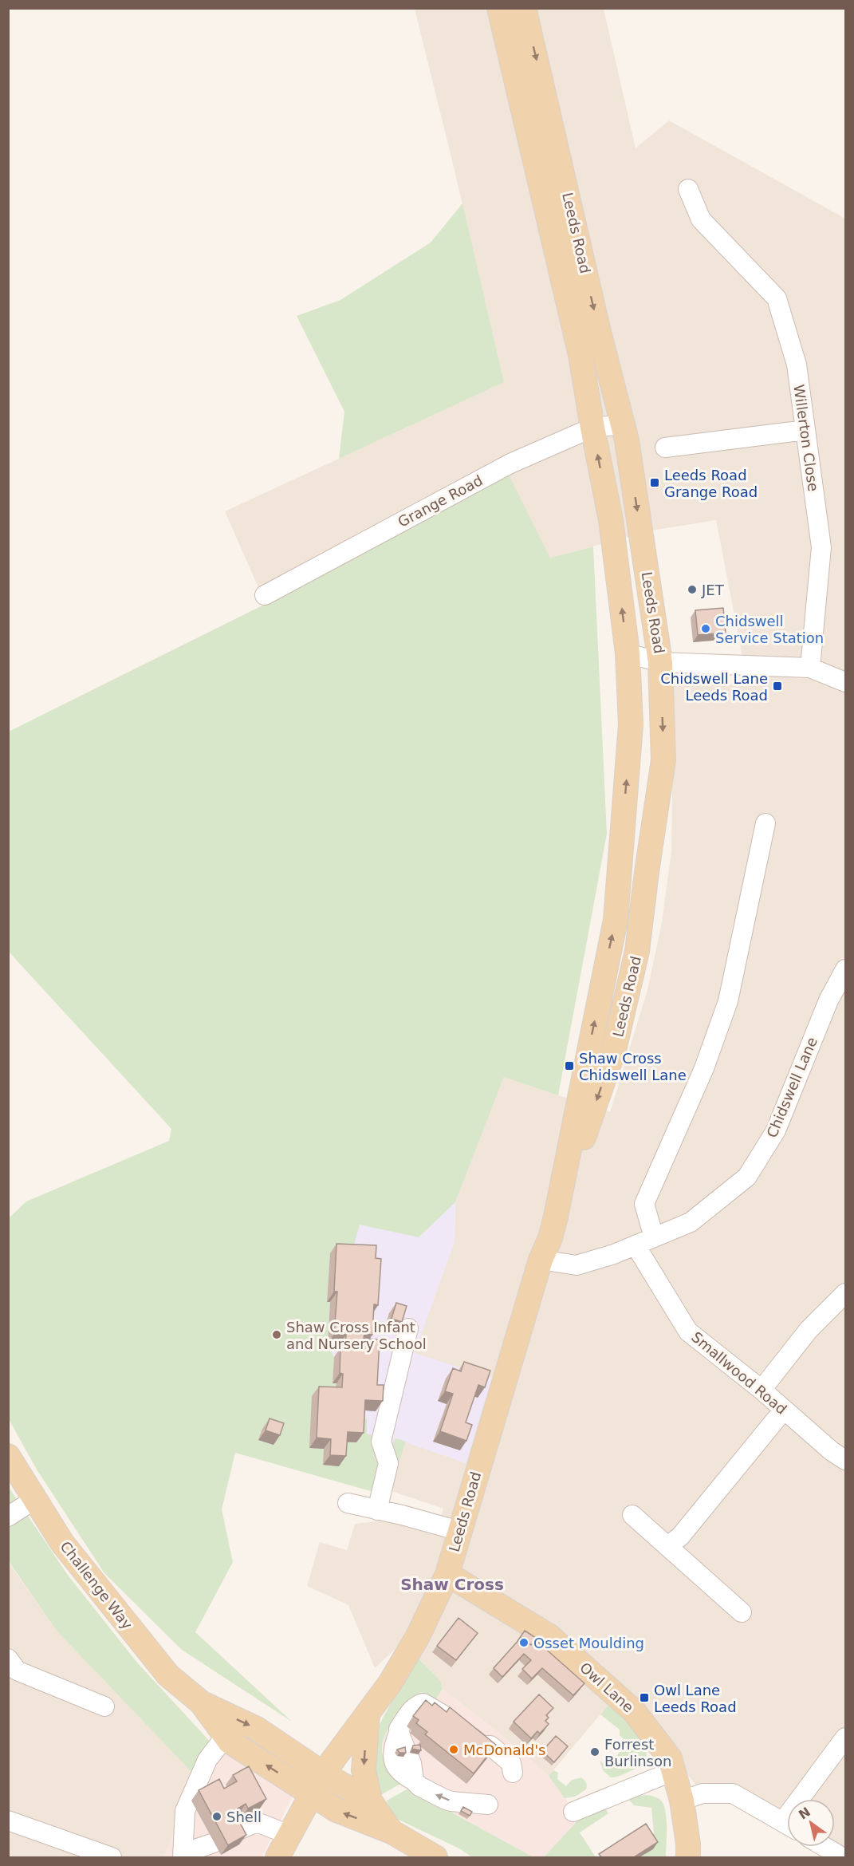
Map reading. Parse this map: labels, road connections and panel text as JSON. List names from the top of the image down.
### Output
{
  "streets": {
    "main road": ["Leeds Road", "Challenge Way", "Owl Lane"],
    "street": [
      "Willerton Close",
      "Grange Road",
      "Chidswell Lane",
      "Smallwood Road"
    ]
  },
  "crossings": [
    ["Leeds Road", "Grange Road"],
    ["Leeds Road", "Chidswell Lane"],
    ["Leeds Road", "Challenge Way"],
    ["Leeds Road", "Owl Lane"],
    ["Chidswell Lane", "Smallwood Road"]
  ],
  "districts": ["Shaw Cross"],
  "places": {
    "transit": [
      "Leeds Road Grange Road",
      "Chidswell Lane Leeds Road",
      "Shaw Cross Chidswell Lane",
      "Owl Lane Leeds Road"
    ],
    "other": [
      "JET",
      "Chidswell Service Station",
      "Shaw Cross Infant and Nursery School",
      "Osset Moulding",
      "McDonald's",
      "Forrest Burlinson",
      "Shell"
    ]
  },
  "north": "top left"
}
